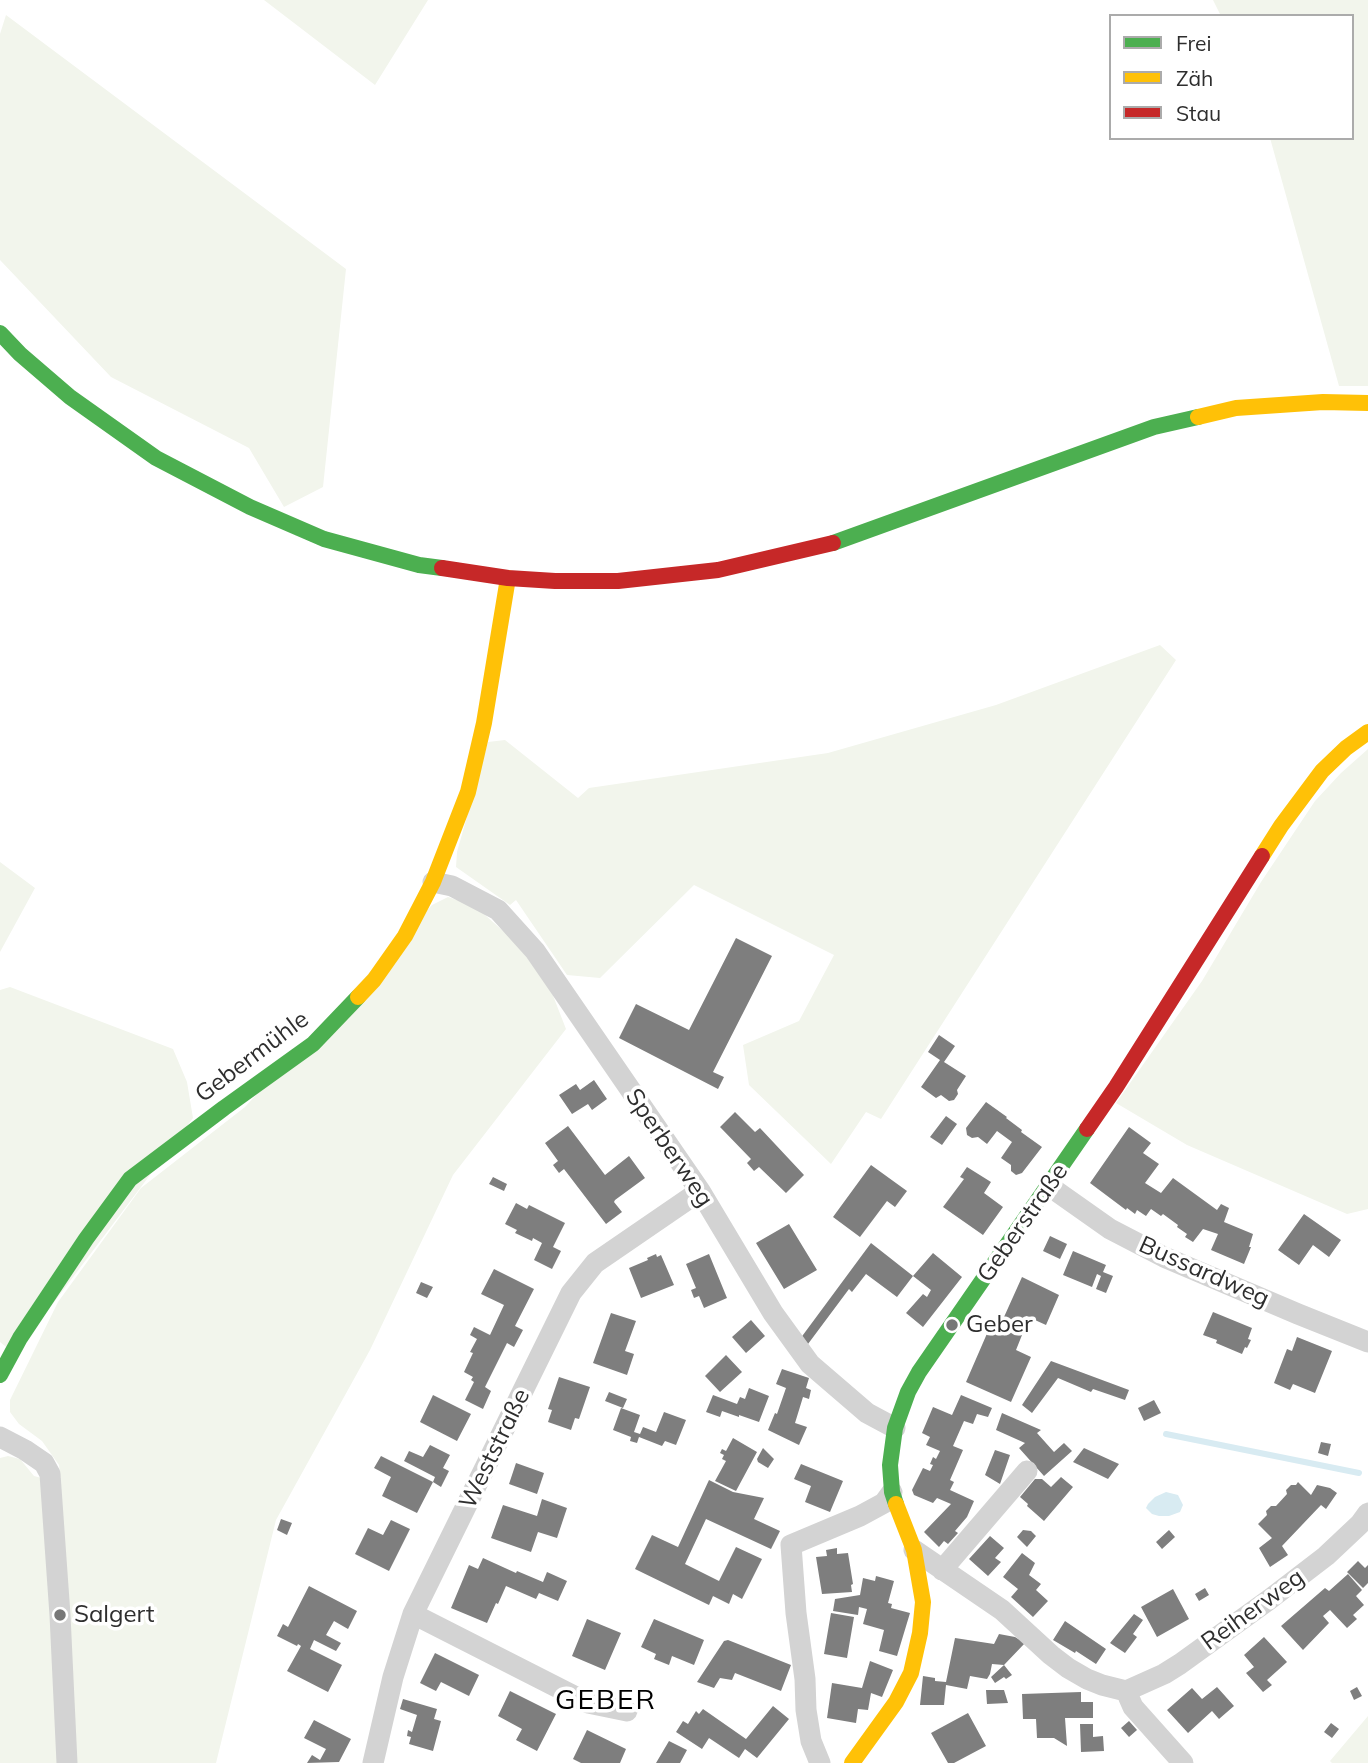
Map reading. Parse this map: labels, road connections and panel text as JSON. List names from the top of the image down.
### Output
{
  "streets": {
    "street": [
      "Gebermühle",
      "Sperberweg",
      "Geberstraße",
      "Bussardweg",
      "Weststraße",
      "Reiherweg"
    ]
  },
  "crossings": [
    ["Gebermühle", "Sperberweg"],
    ["Sperberweg", "Geberstraße"],
    ["Sperberweg", "Weststraße"],
    ["Geberstraße", "Bussardweg"]
  ],
  "districts": ["GEBER"],
  "places": ["Geber", "Salgert"],
  "legend": ["Frei", "Zäh", "Stau"]
}
